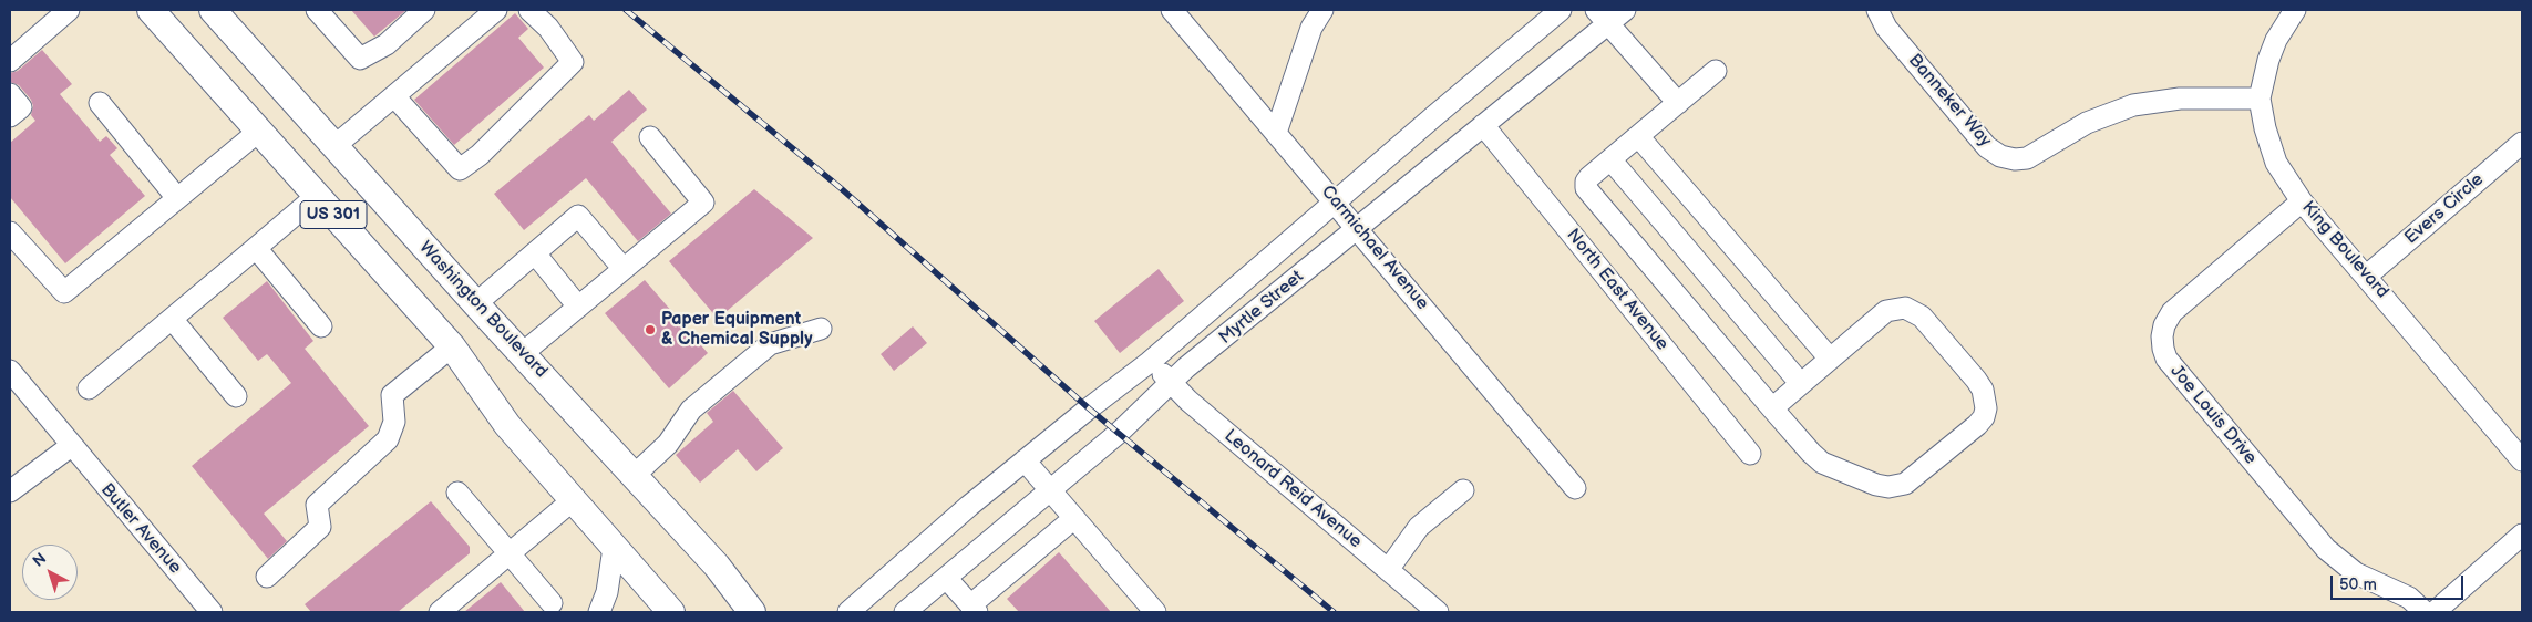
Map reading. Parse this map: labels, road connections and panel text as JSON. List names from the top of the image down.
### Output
{
  "streets": {
    "main road": ["US 301", "Washington Boulevard"],
    "street": [
      "Banneker Way",
      "Evers Circle",
      "Carmichael Avenue",
      "King Boulevard",
      "North East Avenue",
      "Myrtle Street",
      "Joe Louis Drive",
      "Leonard Reid Avenue",
      "Butler Avenue"
    ]
  },
  "crossings": [
    ["Banneker Way", "King Boulevard"],
    ["Evers Circle", "King Boulevard"],
    ["Carmichael Avenue", "Myrtle Street"],
    ["King Boulevard", "Joe Louis Drive"],
    ["North East Avenue", "Myrtle Street"],
    ["Myrtle Street", "Leonard Reid Avenue"]
  ],
  "places": ["Paper Equipment & Chemical Supply"],
  "scale_bar": "50 m",
  "north": "top left"
}
